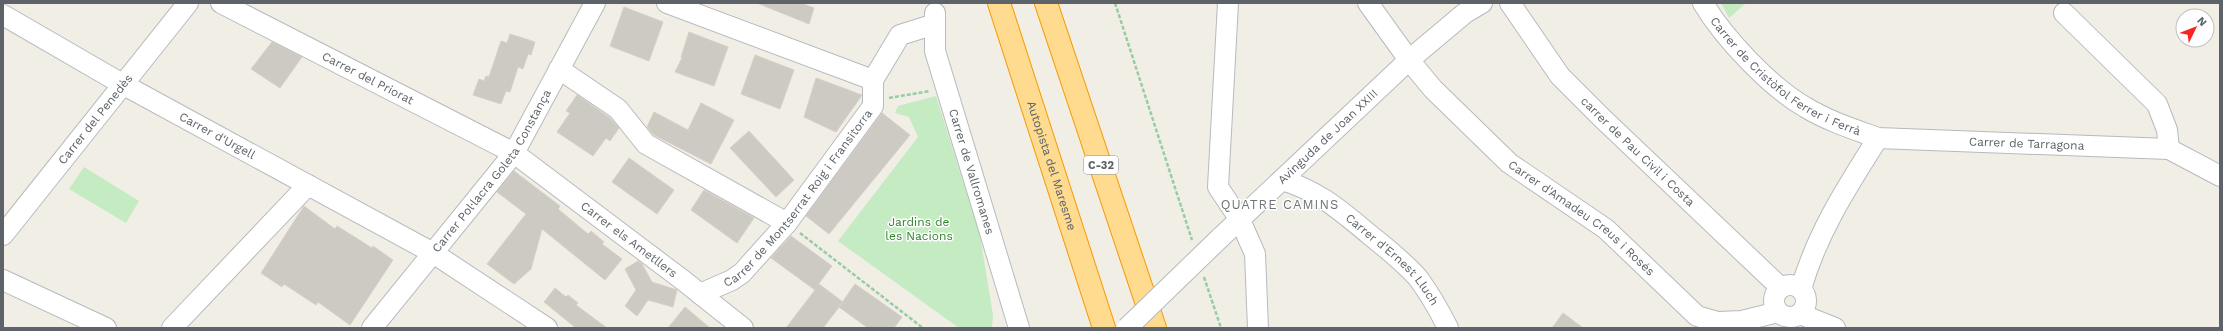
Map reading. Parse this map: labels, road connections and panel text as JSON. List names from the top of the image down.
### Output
{
  "streets": {
    "highway": ["C-32", "Autopista del Maresme"],
    "street": [
      "Carrer de Cristòfol Ferrer i Ferrà",
      "Carrer del Priorat",
      "Carrer del Penedès",
      "Carrer d'Urgell",
      "Avinguda de Joan XXIII",
      "Carrer de Tarragona",
      "carrer de Pau Civil i Costa",
      "Carrer Pol·lacra Goleta Constança",
      "Carrer de Vallromanes",
      "Carrer de Montserrat Roig i Fransitorra",
      "Carrer d'Amadeu Creus i Rosés",
      "Carrer els Ametllers",
      "Carrer d'Ernest Lluch"
    ]
  },
  "crossings": [
    ["Carrer de Cristòfol Ferrer i Ferrà", "Carrer de Tarragona"],
    ["Carrer del Priorat", "Carrer Pol·lacra Goleta Constança"],
    ["Carrer del Priorat", "Carrer els Ametllers"],
    ["Carrer del Penedès", "Carrer d'Urgell"],
    ["Carrer d'Urgell", "Carrer Pol·lacra Goleta Constança"],
    ["Avinguda de Joan XXIII", "Carrer d'Amadeu Creus i Rosés"],
    ["Avinguda de Joan XXIII", "Carrer d'Ernest Lluch"],
    ["carrer de Pau Civil i Costa", "Carrer d'Amadeu Creus i Rosés"],
    ["Carrer Pol·lacra Goleta Constança", "Carrer els Ametllers"],
    ["Carrer de Vallromanes", "Carrer de Montserrat Roig i Fransitorra"],
    ["Carrer de Montserrat Roig i Fransitorra", "Carrer els Ametllers"]
  ],
  "districts": ["QUATRE CAMINS"],
  "parks": ["Jardins de les Nacions"],
  "north": "top right"
}
